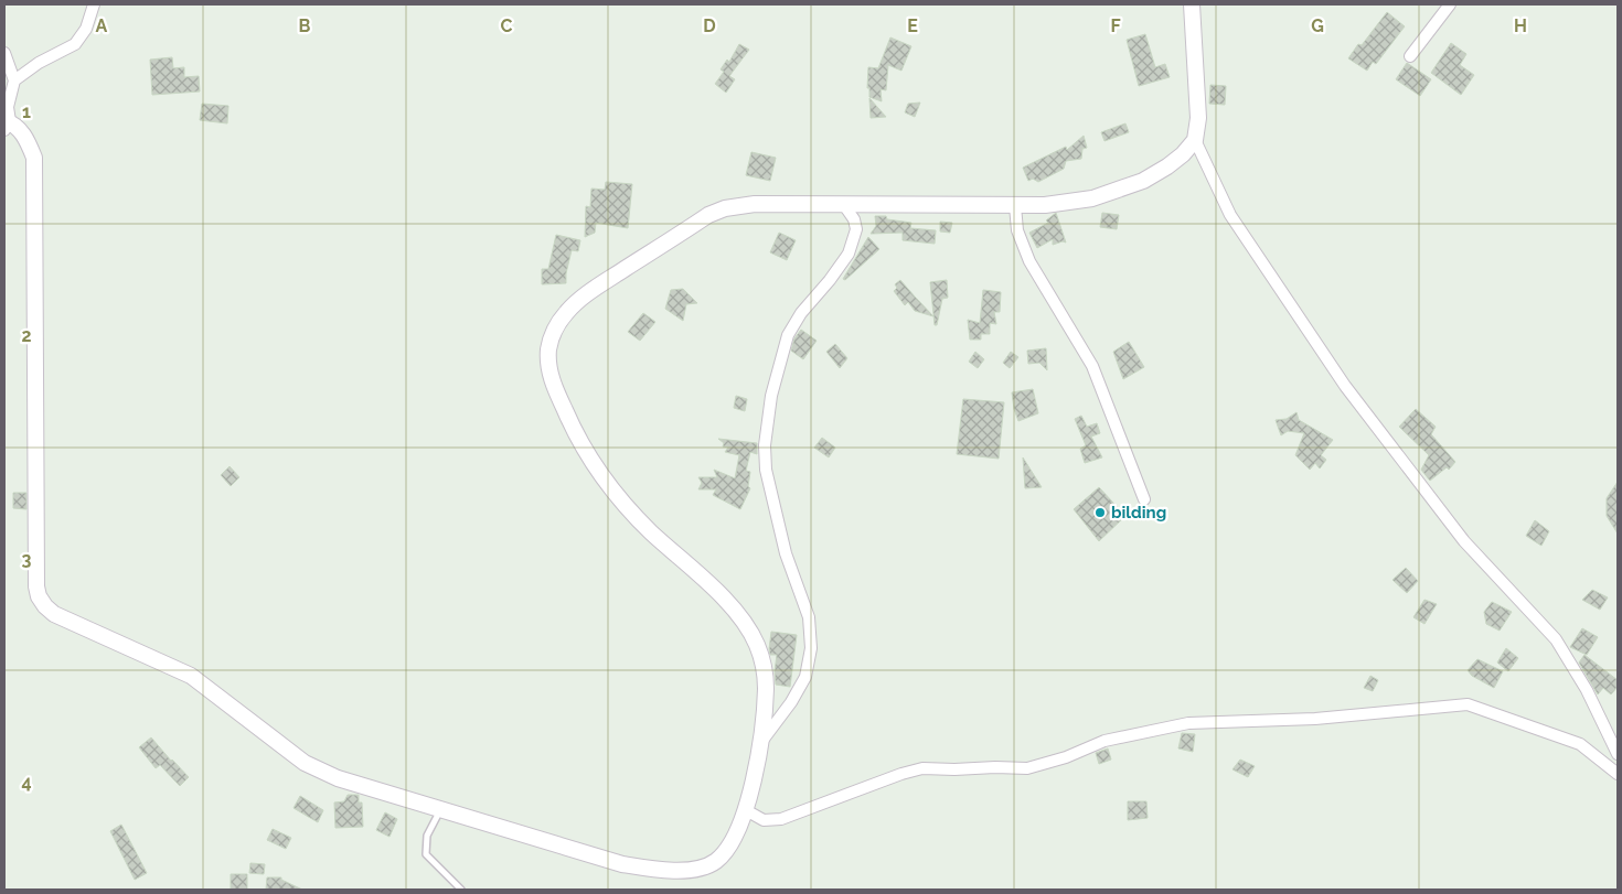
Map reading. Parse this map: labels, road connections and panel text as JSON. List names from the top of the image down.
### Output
{
  "places": ["bilding"],
  "grid": {
    "columns": [
      "A",
      "B",
      "C",
      "D",
      "E",
      "F",
      "G",
      "H"
    ],
    "rows": [
      "1",
      "2",
      "3",
      "4"
    ]
  }
}
